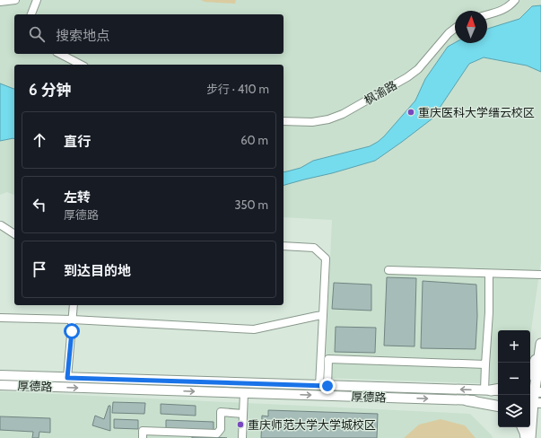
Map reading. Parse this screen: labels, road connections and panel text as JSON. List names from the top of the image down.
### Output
{
  "streets": {
    "main road": ["厚德路"],
    "street": ["枫渝路"]
  },
  "places": ["重庆医科大学缙云校区", "重庆师范大学大学城校区"],
  "north": "top",
  "page": {
    "search": "搜索地点",
    "heading": ["6 分钟", "步行 · 410 m"],
    "list": [
      ["直行", "60 m"],
      ["左转", "厚德路", "350 m"],
      "到达目的地"
    ],
    "map_buttons": ["+", "−"]
  }
}
